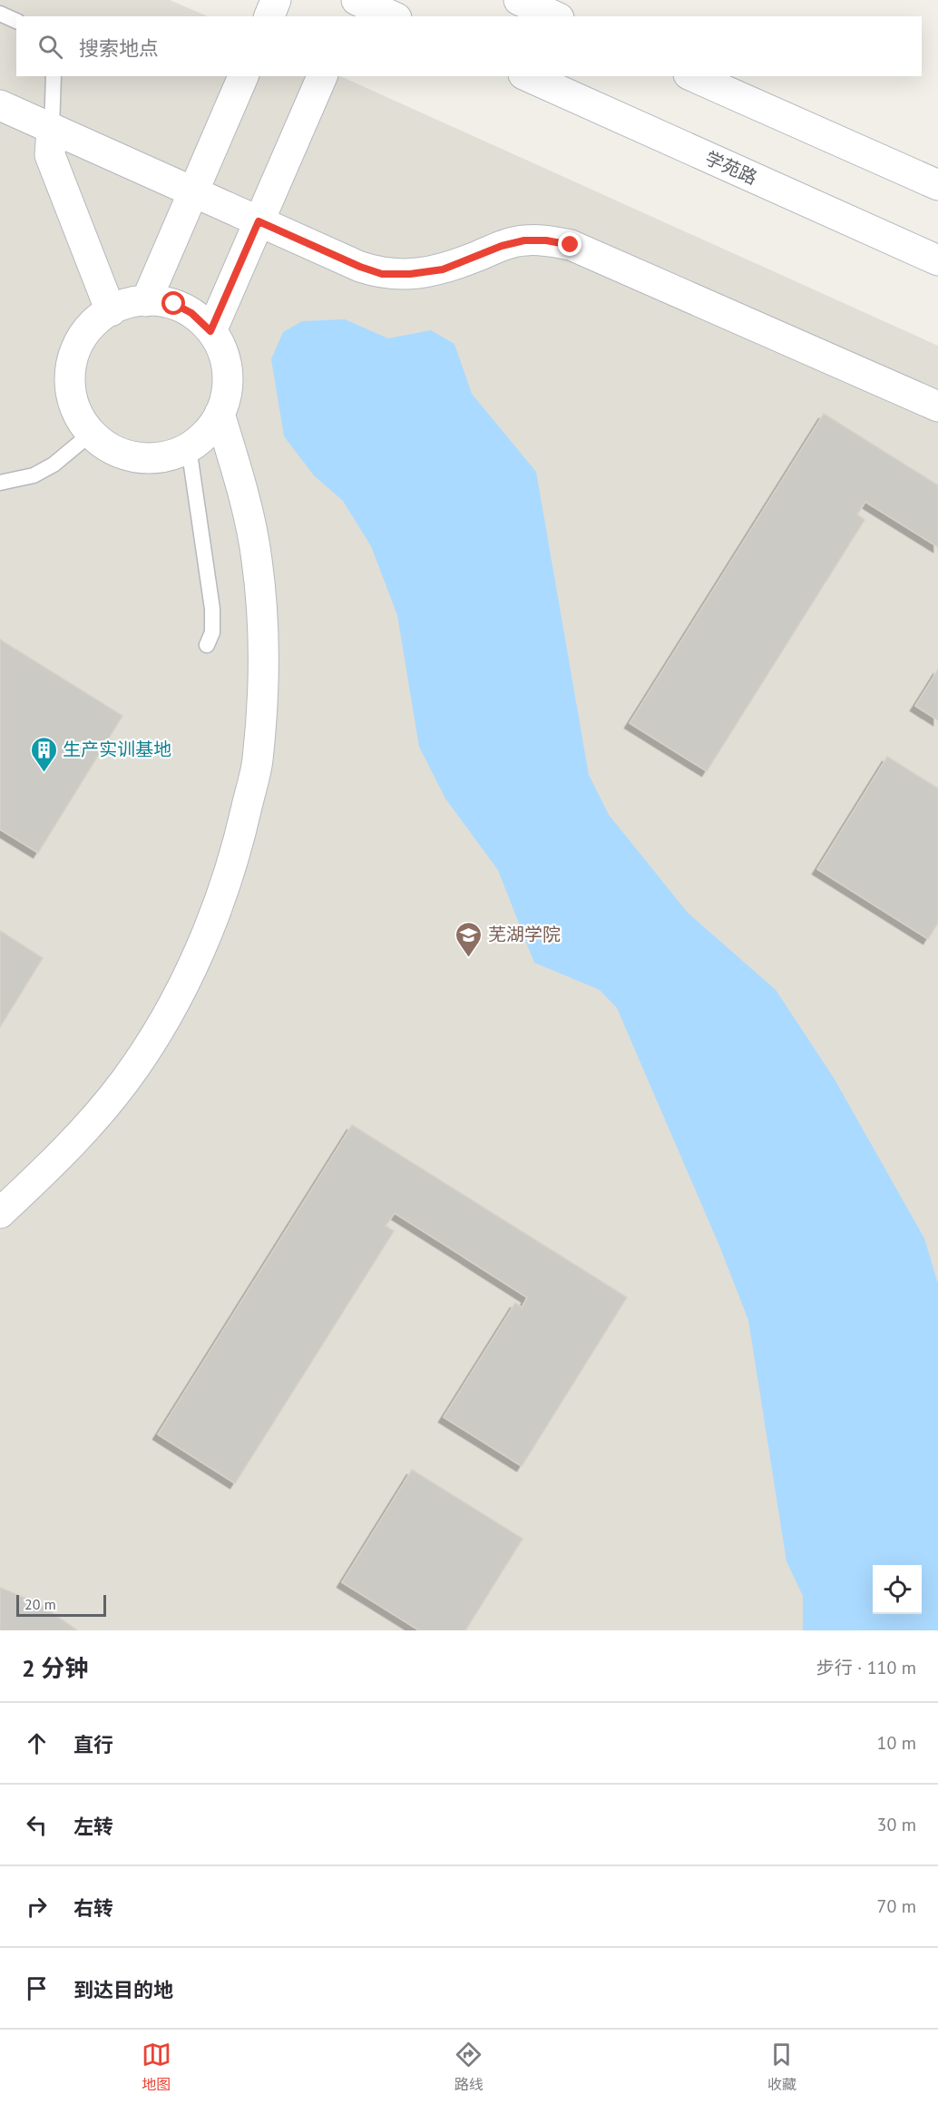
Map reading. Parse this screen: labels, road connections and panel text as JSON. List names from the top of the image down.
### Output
{
  "streets": {
    "street": ["学苑路"]
  },
  "places": {
    "building": ["生产实训基地"],
    "school or university": ["芜湖学院"]
  },
  "scale_bar": "20 m",
  "page": {
    "search": "搜索地点",
    "scale": "20 m",
    "heading": ["2 分钟", "步行 · 110 m"],
    "list": [
      ["直行", "10 m"],
      ["左转", "30 m"],
      ["右转", "70 m"],
      "到达目的地"
    ],
    "nav": ["地图", "路线", "收藏"]
  }
}
